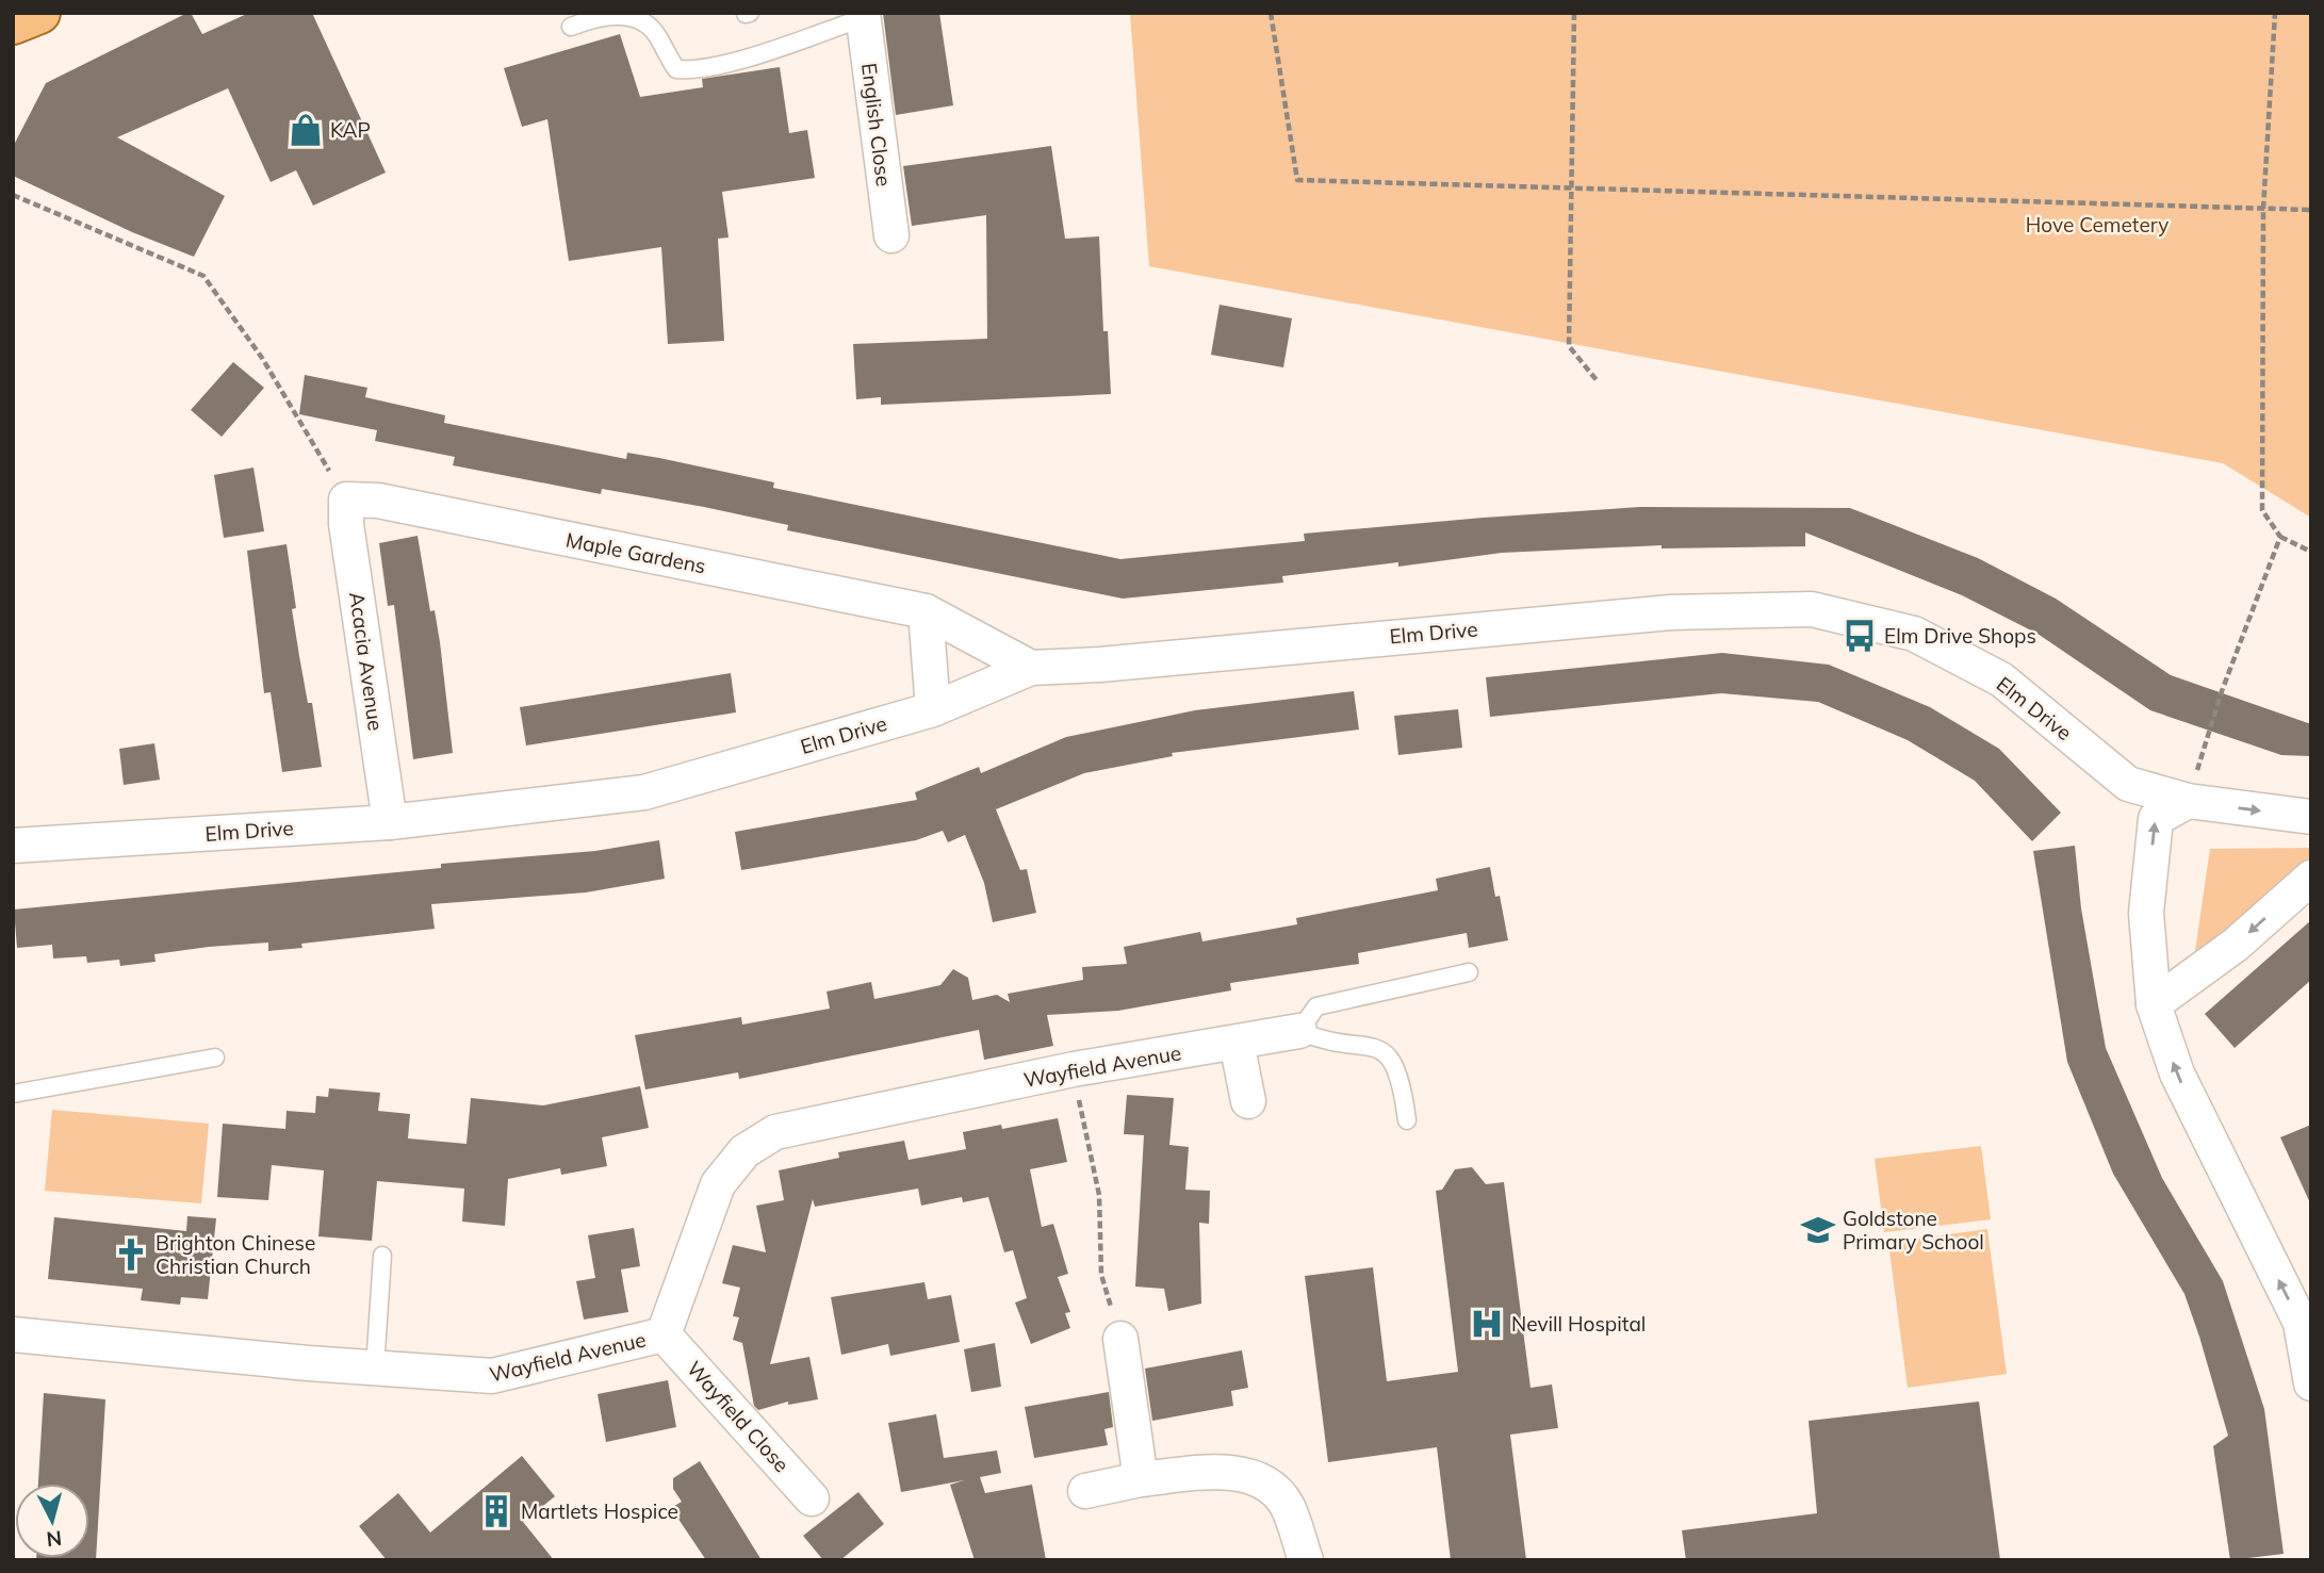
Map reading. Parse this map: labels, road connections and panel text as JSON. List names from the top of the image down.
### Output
{
  "streets": {
    "street": [
      "English Close",
      "Maple Gardens",
      "Elm Drive",
      "Acacia Avenue",
      "Wayfield Avenue",
      "Wayfield Close"
    ]
  },
  "crossings": [
    ["Maple Gardens", "Elm Drive"],
    ["Maple Gardens", "Acacia Avenue"],
    ["Elm Drive", "Acacia Avenue"],
    ["Wayfield Avenue", "Wayfield Close"]
  ],
  "parks": ["Hove Cemetery"],
  "places": {
    "shop": ["KAP"],
    "bus stop": ["Elm Drive Shops"],
    "school or university": ["Goldstone Primary School"],
    "church": ["Brighton Chinese Christian Church"],
    "hospital": ["Nevill Hospital"],
    "building": ["Martlets Hospice"]
  },
  "north": "bottom"
}
